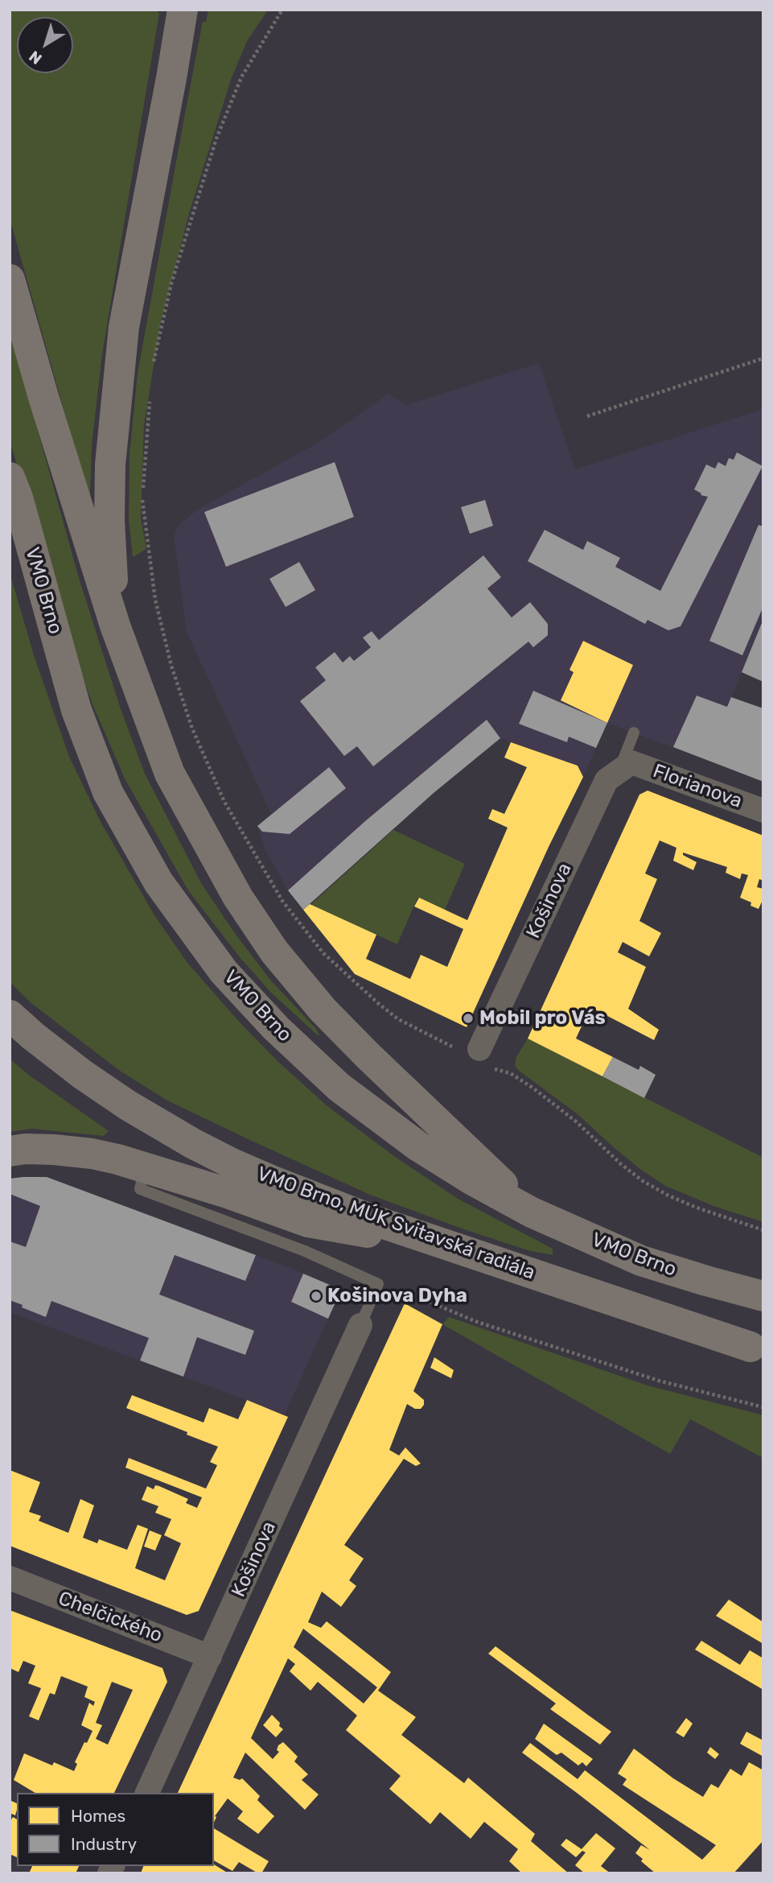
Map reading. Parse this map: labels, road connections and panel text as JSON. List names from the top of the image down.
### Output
{
  "streets": {
    "highway": ["VMO Brno", "VMO Brno, MÚK Svitavská radiála"],
    "street": ["Florianova", "Košinova", "Chelčického"]
  },
  "crossings": [
    ["Florianova", "Košinova"],
    ["Košinova", "Chelčického"]
  ],
  "places": ["Mobil pro Vás", "Košinova Dyha"],
  "legend": ["Homes", "Industry"],
  "north": "bottom left"
}
